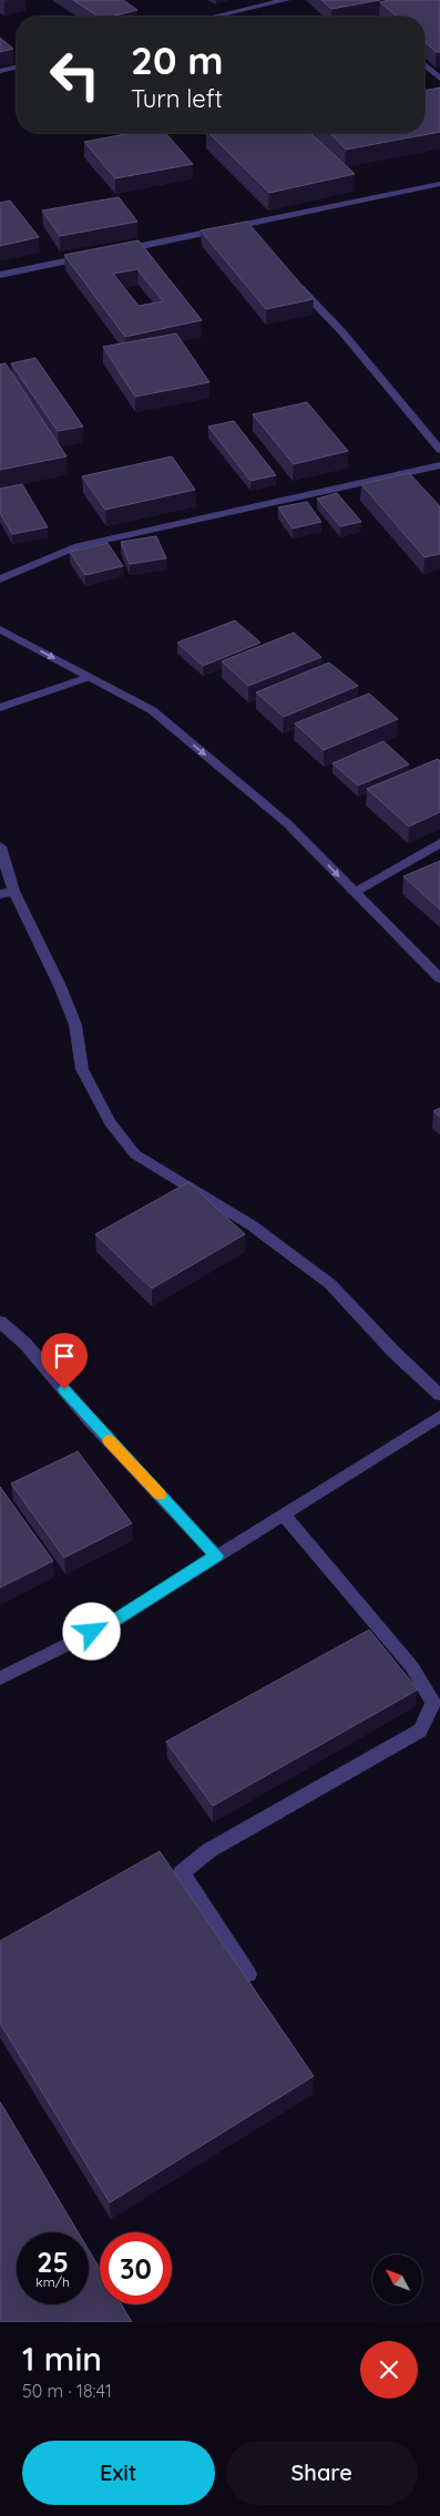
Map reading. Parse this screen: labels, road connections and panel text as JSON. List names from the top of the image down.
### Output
{
  "north": "top left",
  "page": {
    "turn": ["20 m", "Turn left"],
    "speed": "25 km/h",
    "limit": "30",
    "heading": ["1 min", "50 m · 18:41"],
    "buttons": ["Exit", "Share"]
  }
}
